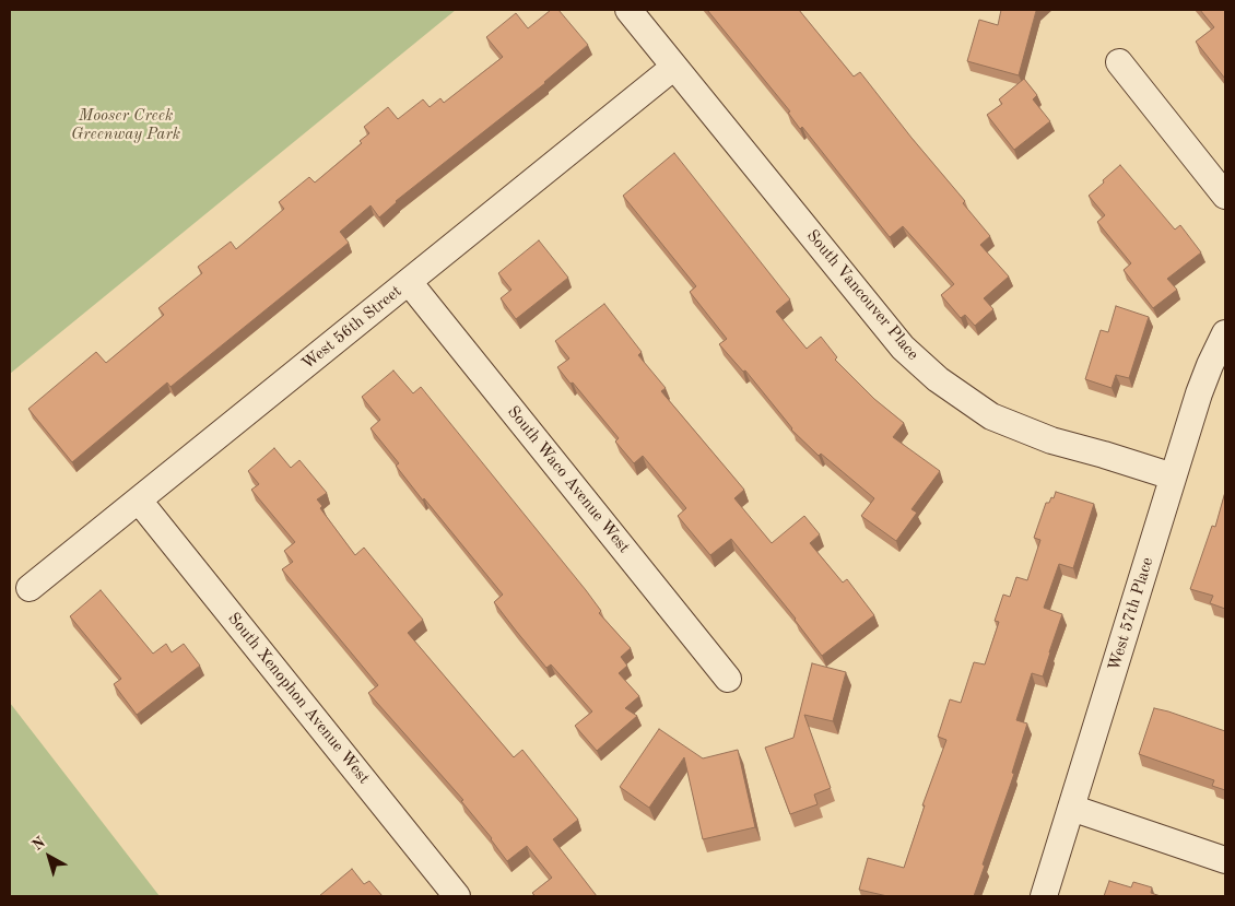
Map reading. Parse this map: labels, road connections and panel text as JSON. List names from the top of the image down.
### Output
{
  "streets": {
    "street": [
      "South Vancouver Place",
      "West 56th Street",
      "South Waco Avenue West",
      "West 57th Place",
      "South Xenophon Avenue West"
    ]
  },
  "crossings": [
    ["South Vancouver Place", "West 56th Street"],
    ["South Vancouver Place", "West 57th Place"],
    ["West 56th Street", "South Waco Avenue West"],
    ["West 56th Street", "South Xenophon Avenue West"]
  ],
  "parks": ["Mooser Creek Greenway Park"],
  "north": "top left"
}
